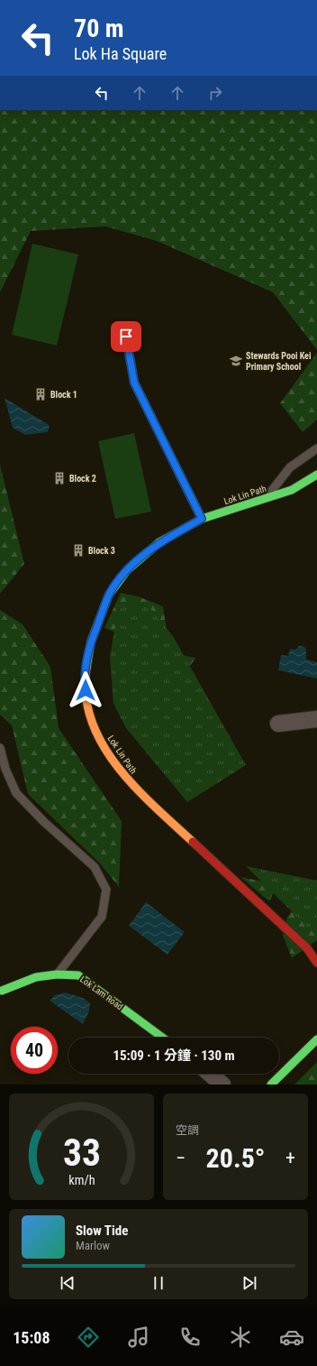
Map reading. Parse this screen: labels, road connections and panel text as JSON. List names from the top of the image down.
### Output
{
  "streets": {
    "street": ["Lok Lin Path", "Lok Lam Road"]
  },
  "places": {
    "school or university": ["Stewards Pooi Kei Primary School"],
    "building": ["Block 1", "Block 2", "Block 3"]
  },
  "page": {
    "turn": ["70 m", "Lok Ha Square"],
    "limit": "40",
    "trip": "15:09 · 1 分鐘 · 130 m",
    "tile": "空調",
    "heat": ["−", "20.5°", "+"],
    "song": ["Slow Tide", "Marlow"],
    "tabs": "15:08",
    "gauge": ["33", "km/h"]
  }
}
